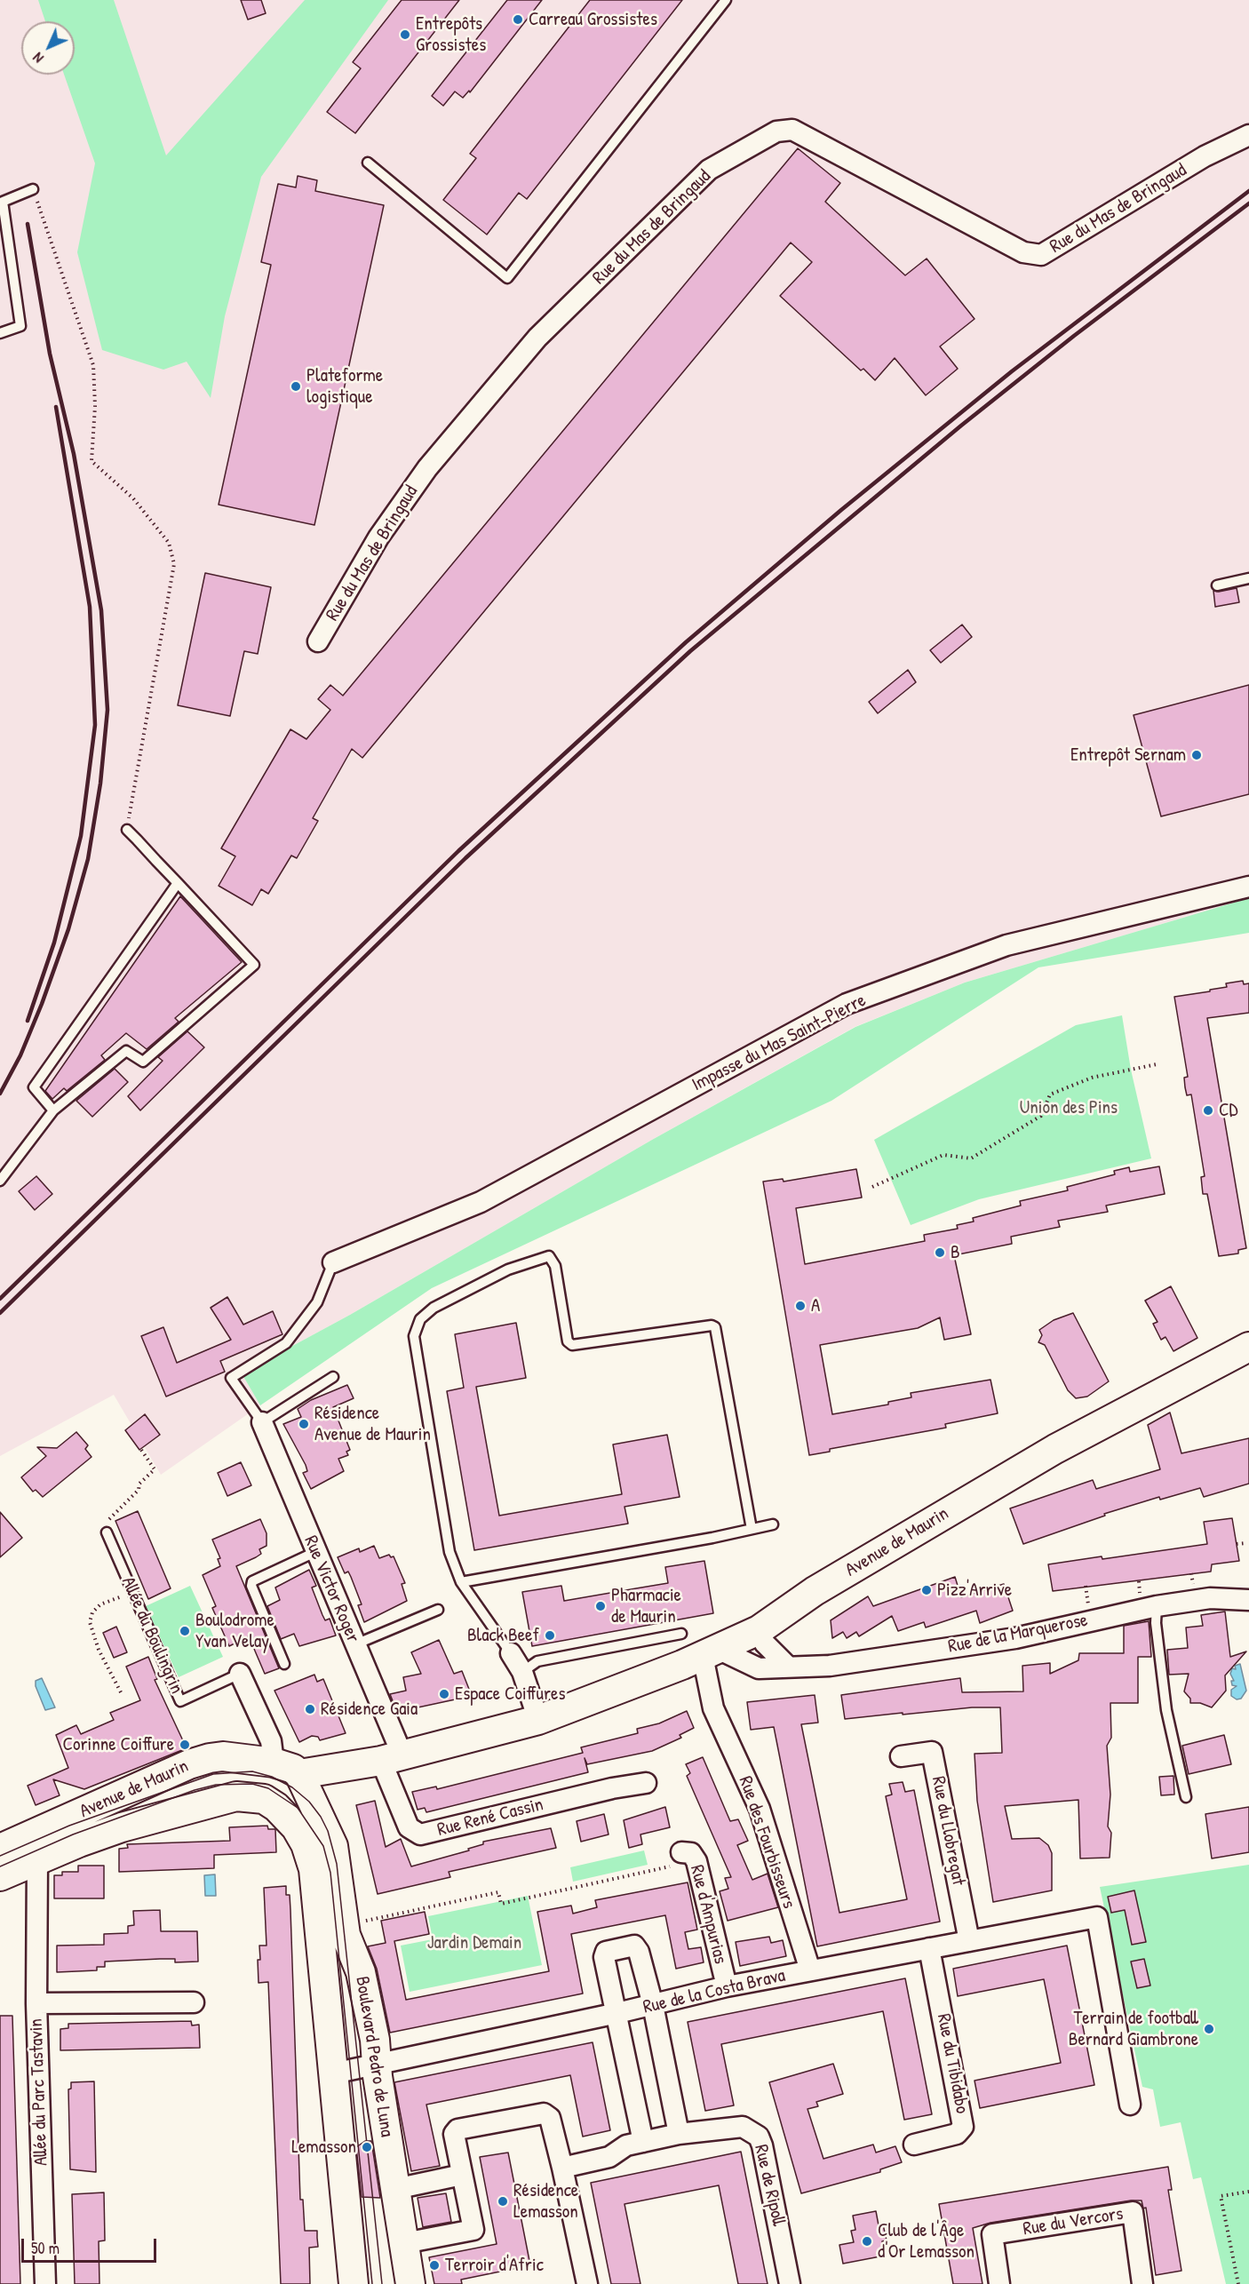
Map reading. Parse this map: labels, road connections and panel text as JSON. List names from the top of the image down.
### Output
{
  "streets": {
    "street": [
      "Rue du Mas de Bringaud",
      "Impasse du Mas Saint-Pierre",
      "Avenue de Maurin",
      "Rue Victor Roger",
      "Rue de la Marquerose",
      "Allée du Boulingrin",
      "Rue René Cassin",
      "Rue du Llobregat",
      "Rue des Fourbisseurs",
      "Rue d'Ampurias",
      "Rue de la Costa Brava",
      "Boulevard Pedro de Luna",
      "Rue du Tibidabo",
      "Allée du Parc Tastavin",
      "Rue de Ripoll",
      "Rue du Vercors"
    ]
  },
  "crossings": [
    ["Avenue de Maurin", "Rue Victor Roger"],
    ["Avenue de Maurin", "Rue de la Marquerose"],
    ["Avenue de Maurin", "Allée du Boulingrin"],
    ["Avenue de Maurin", "Rue René Cassin"],
    ["Avenue de Maurin", "Rue des Fourbisseurs"],
    ["Avenue de Maurin", "Boulevard Pedro de Luna"],
    ["Avenue de Maurin", "Allée du Parc Tastavin"],
    ["Rue Victor Roger", "Rue René Cassin"],
    ["Rue de la Marquerose", "Rue des Fourbisseurs"],
    ["Rue du Llobregat", "Rue de la Costa Brava"],
    ["Rue des Fourbisseurs", "Rue de la Costa Brava"],
    ["Rue d'Ampurias", "Rue de la Costa Brava"],
    ["Rue de la Costa Brava", "Boulevard Pedro de Luna"],
    ["Rue de la Costa Brava", "Rue du Tibidabo"]
  ],
  "parks": ["Union des Pins", "Jardin Demain"],
  "places": [
    "Carreau Grossistes",
    "Entrepôts Grossistes",
    "Plateforme logistique",
    "Entrepôt Sernam",
    "CD",
    "B",
    "A",
    "Résidence Avenue de Maurin",
    "Pizz'Arrive",
    "Pharmacie de Maurin",
    "Boulodrome Yvan Velay",
    "Black Beef",
    "Espace Coiffures",
    "Résidence Gaia",
    "Corinne Coiffure",
    "Terrain de football Bernard Giambrone",
    "Lemasson",
    "Résidence Lemasson",
    "Club de l'Âge d'Or Lemasson",
    "Terroir d'Afric"
  ],
  "scale_bar": "50 m",
  "north": "bottom left"
}
